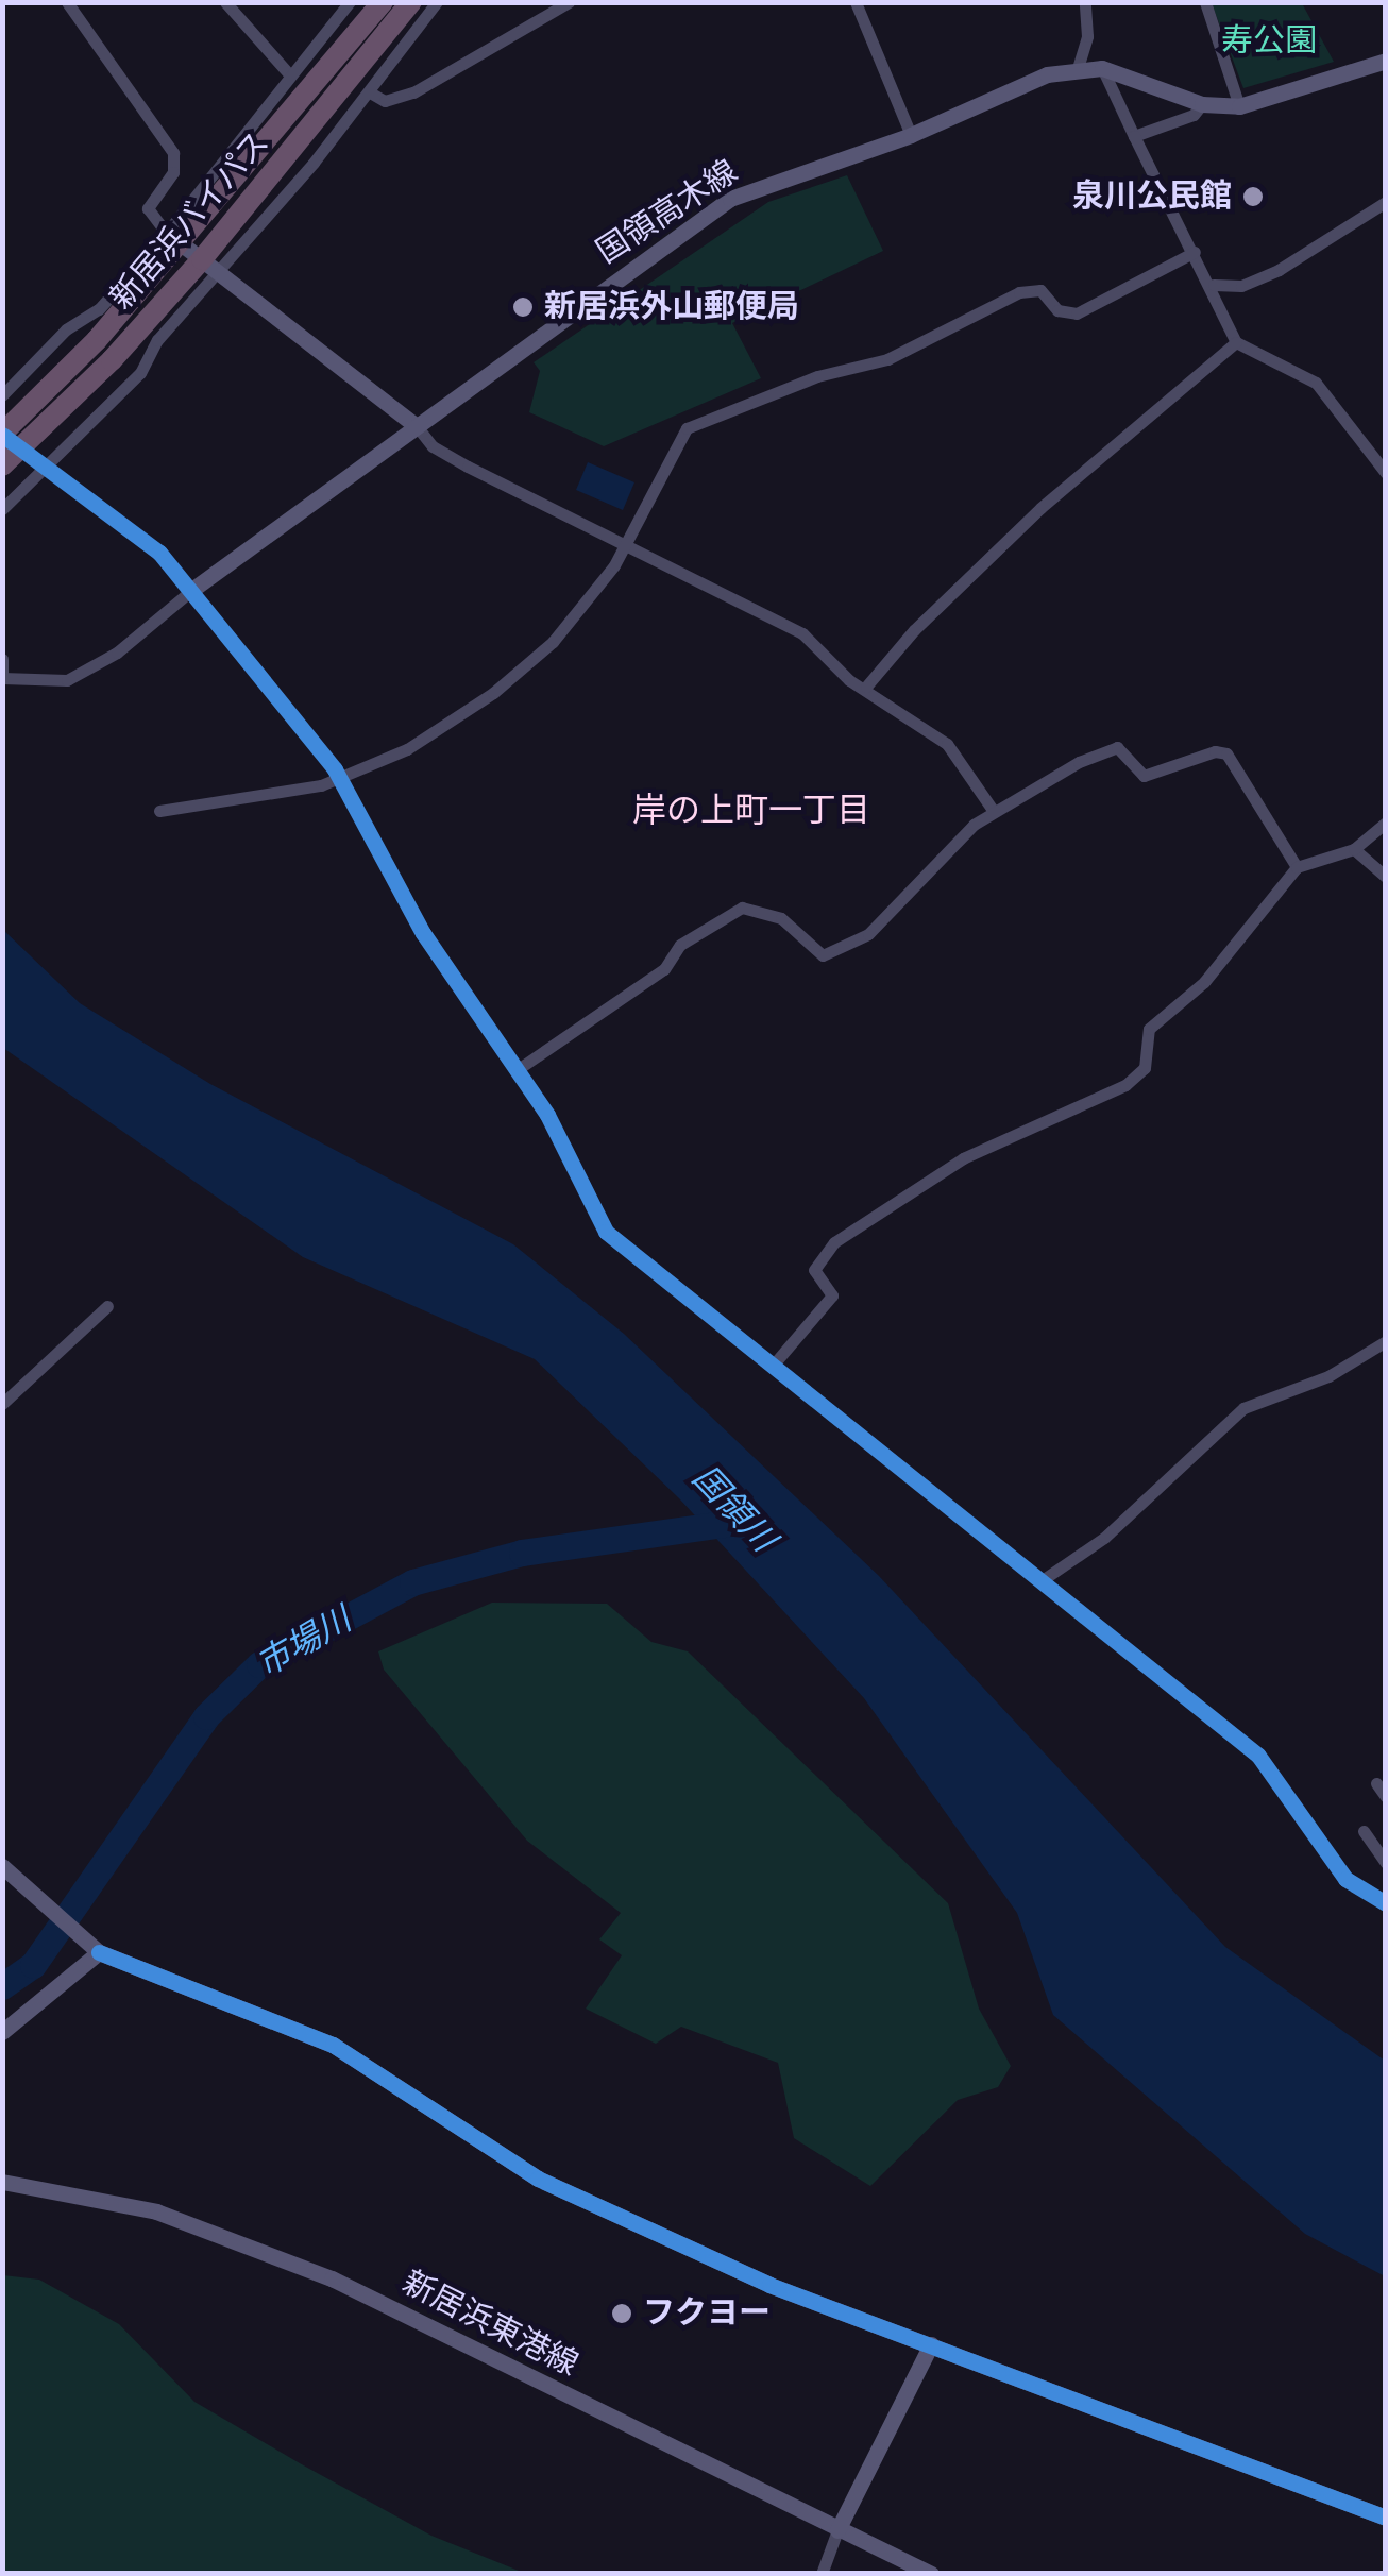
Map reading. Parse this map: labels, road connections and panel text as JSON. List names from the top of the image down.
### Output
{
  "streets": {
    "highway": ["新居浜バイパス"],
    "main road": ["国領高木線", "新居浜東港線"]
  },
  "districts": ["岸の上町一丁目"],
  "water": ["国領川", "市場川"],
  "parks": ["寿公園"],
  "places": ["泉川公民館", "新居浜外山郵便局", "フクヨー"]
}
